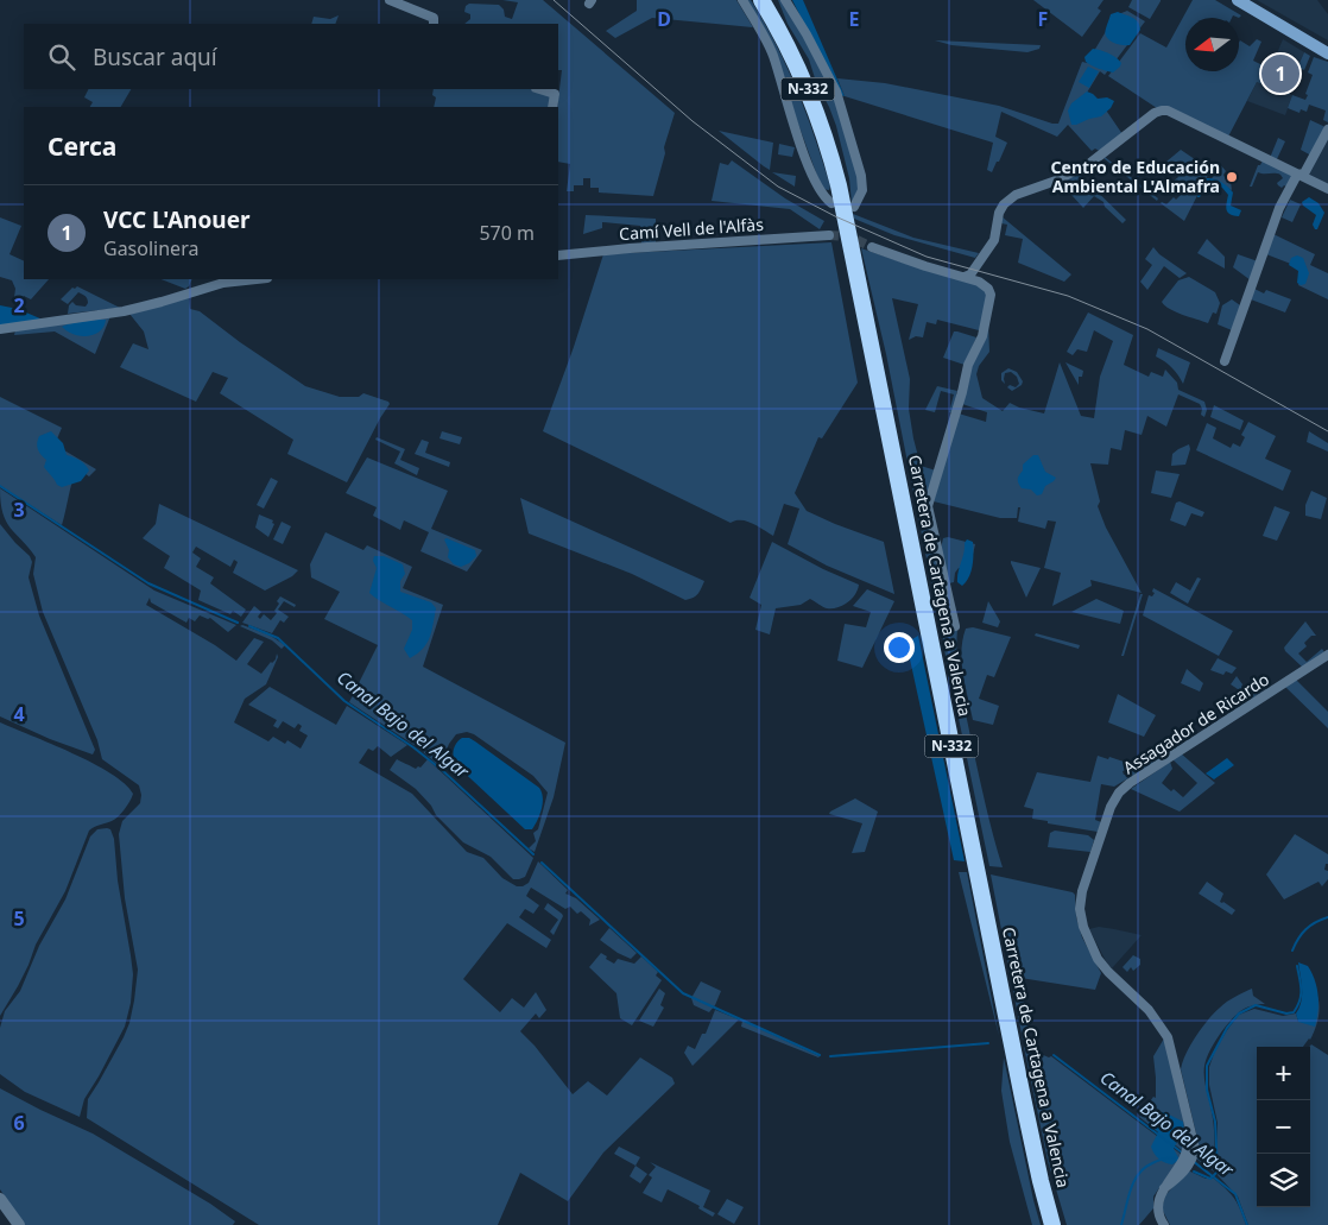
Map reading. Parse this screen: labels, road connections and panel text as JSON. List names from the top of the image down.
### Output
{
  "streets": {
    "highway": ["N-332", "Carretera de Cartagena a Valencia"],
    "street": ["Camí Vell de l'Alfàs", "Assagador de Ricardo"]
  },
  "water": ["Canal Bajo del Algar"],
  "places": ["Centro de Educación Ambiental L'Almafra"],
  "north": "left",
  "page": {
    "search": "Buscar aquí",
    "pins": "1",
    "heading": "Cerca",
    "list": [
      {
        "mark": "1",
        "name": "VCC L'Anouer",
        "note": "Gasolinera",
        "value": "570 m"
      }
    ],
    "map_buttons": ["+", "−"]
  },
  "grid": {
    "columns": ["D", "E", "F"],
    "rows": [
      "2",
      "3",
      "4",
      "5",
      "6"
    ]
  }
}
